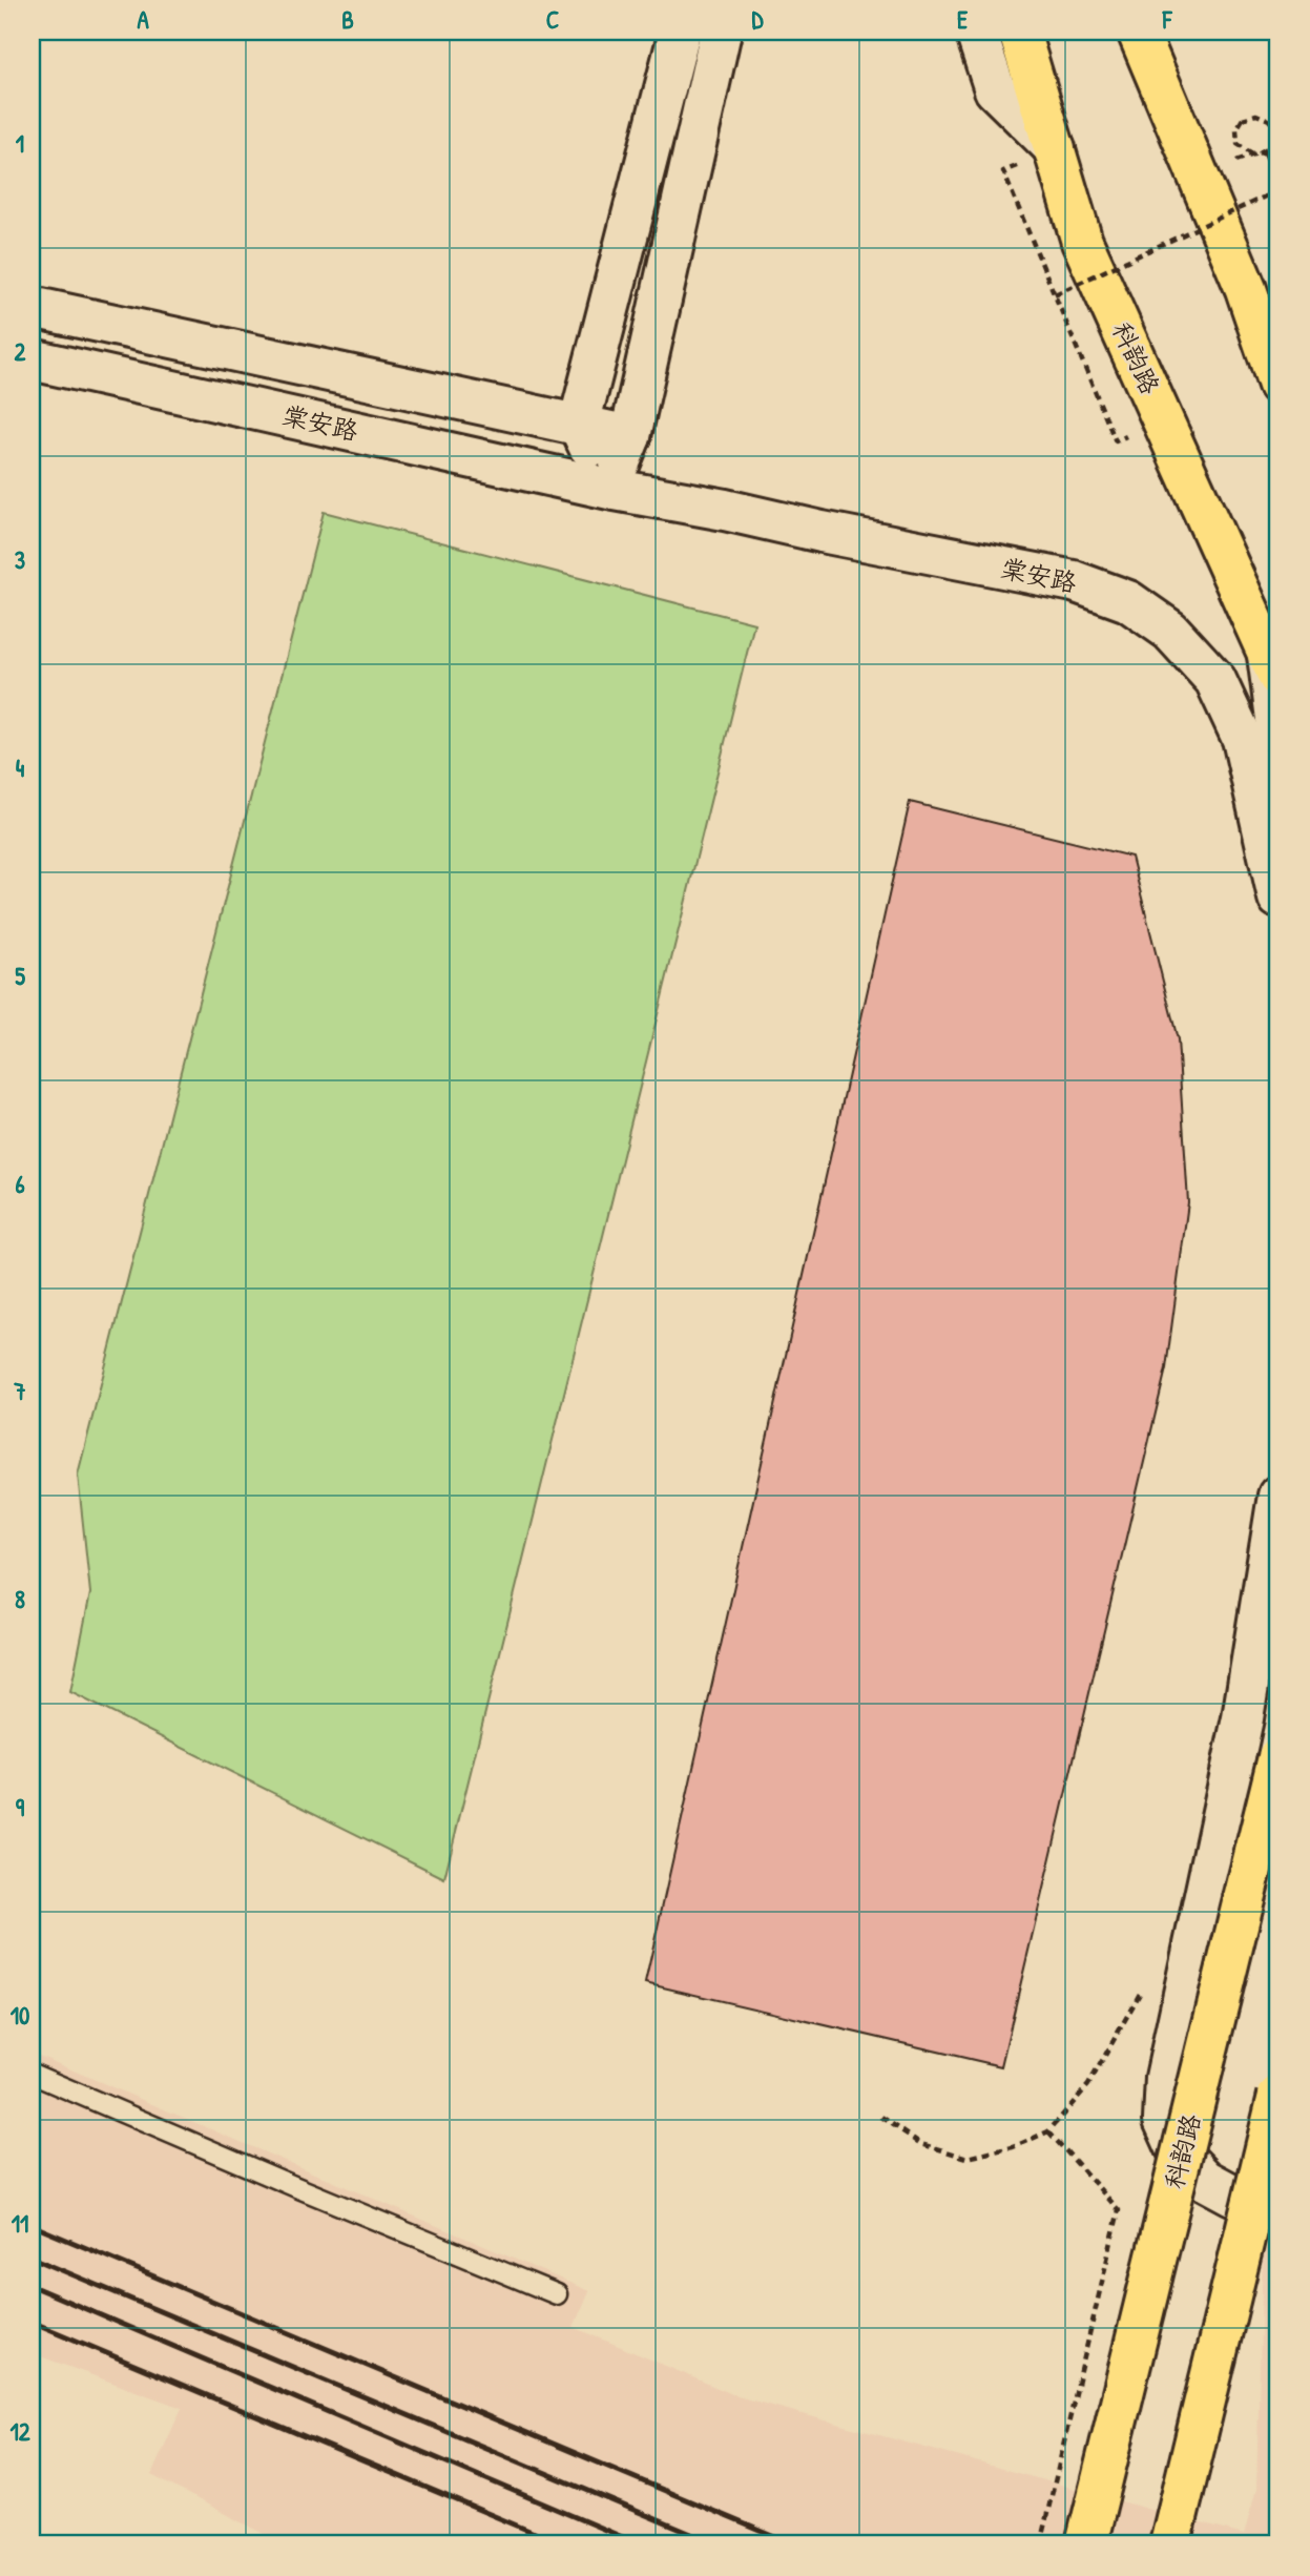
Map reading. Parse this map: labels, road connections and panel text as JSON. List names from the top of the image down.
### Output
{
  "streets": {
    "highway": ["科韵路"],
    "street": ["棠安路"]
  },
  "grid": {
    "columns": [
      "A",
      "B",
      "C",
      "D",
      "E",
      "F"
    ],
    "rows": [
      "1",
      "2",
      "3",
      "4",
      "5",
      "6",
      "7",
      "8",
      "9",
      "10",
      "11",
      "12"
    ]
  }
}
